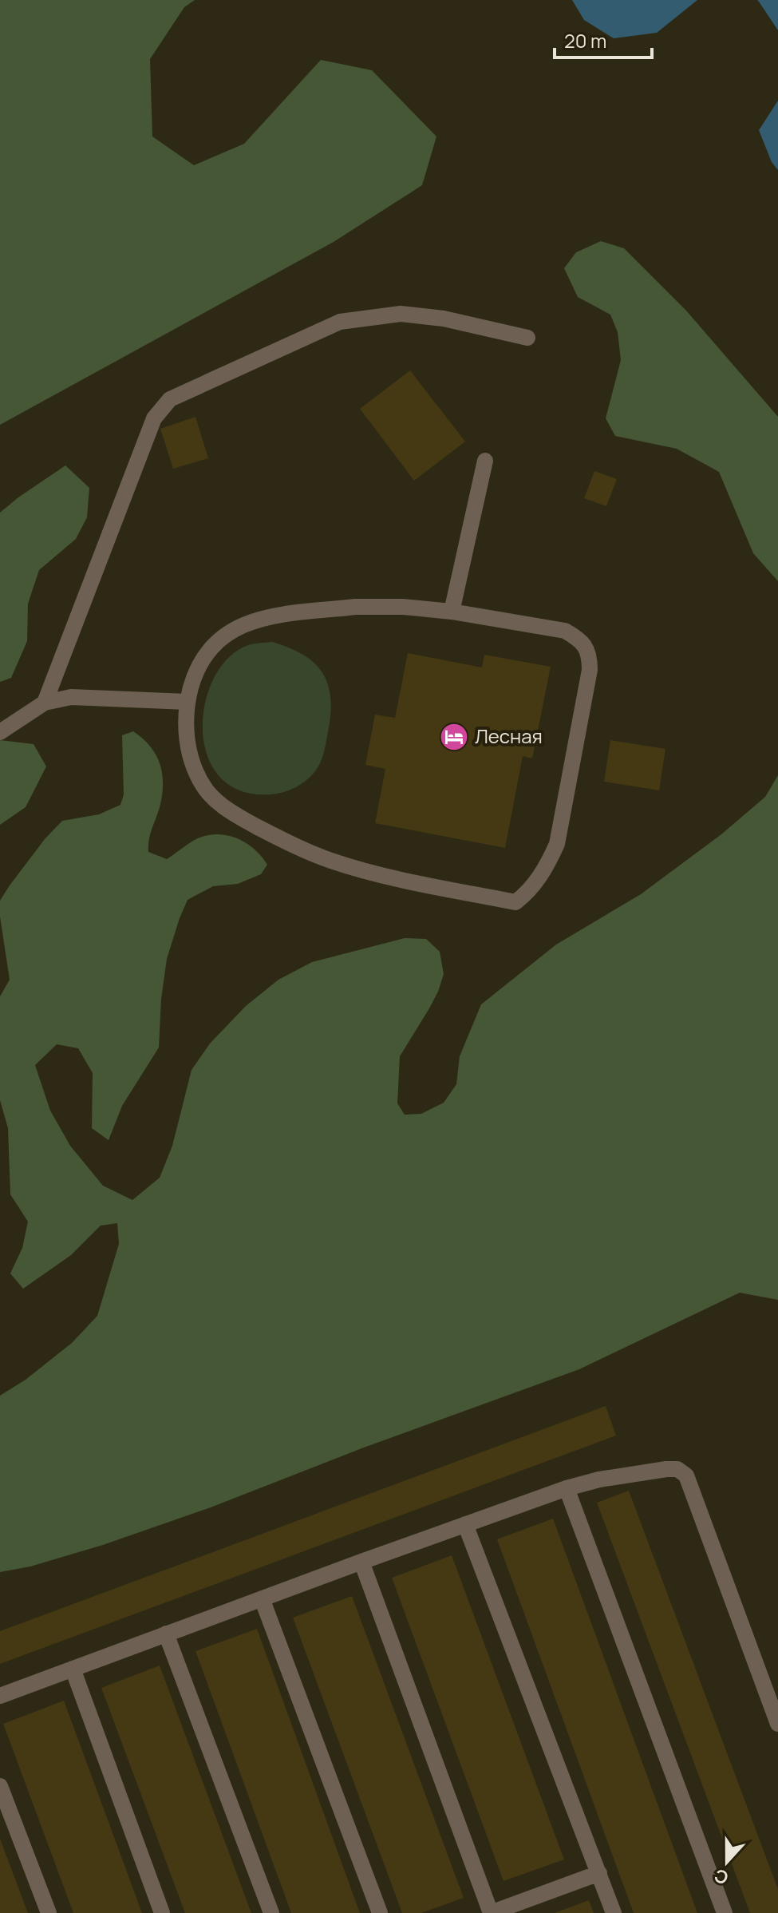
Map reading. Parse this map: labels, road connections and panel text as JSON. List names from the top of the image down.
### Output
{
  "places": {
    "hotel": ["Лесная"]
  },
  "scale_bar": "20 m",
  "north": "bottom"
}
